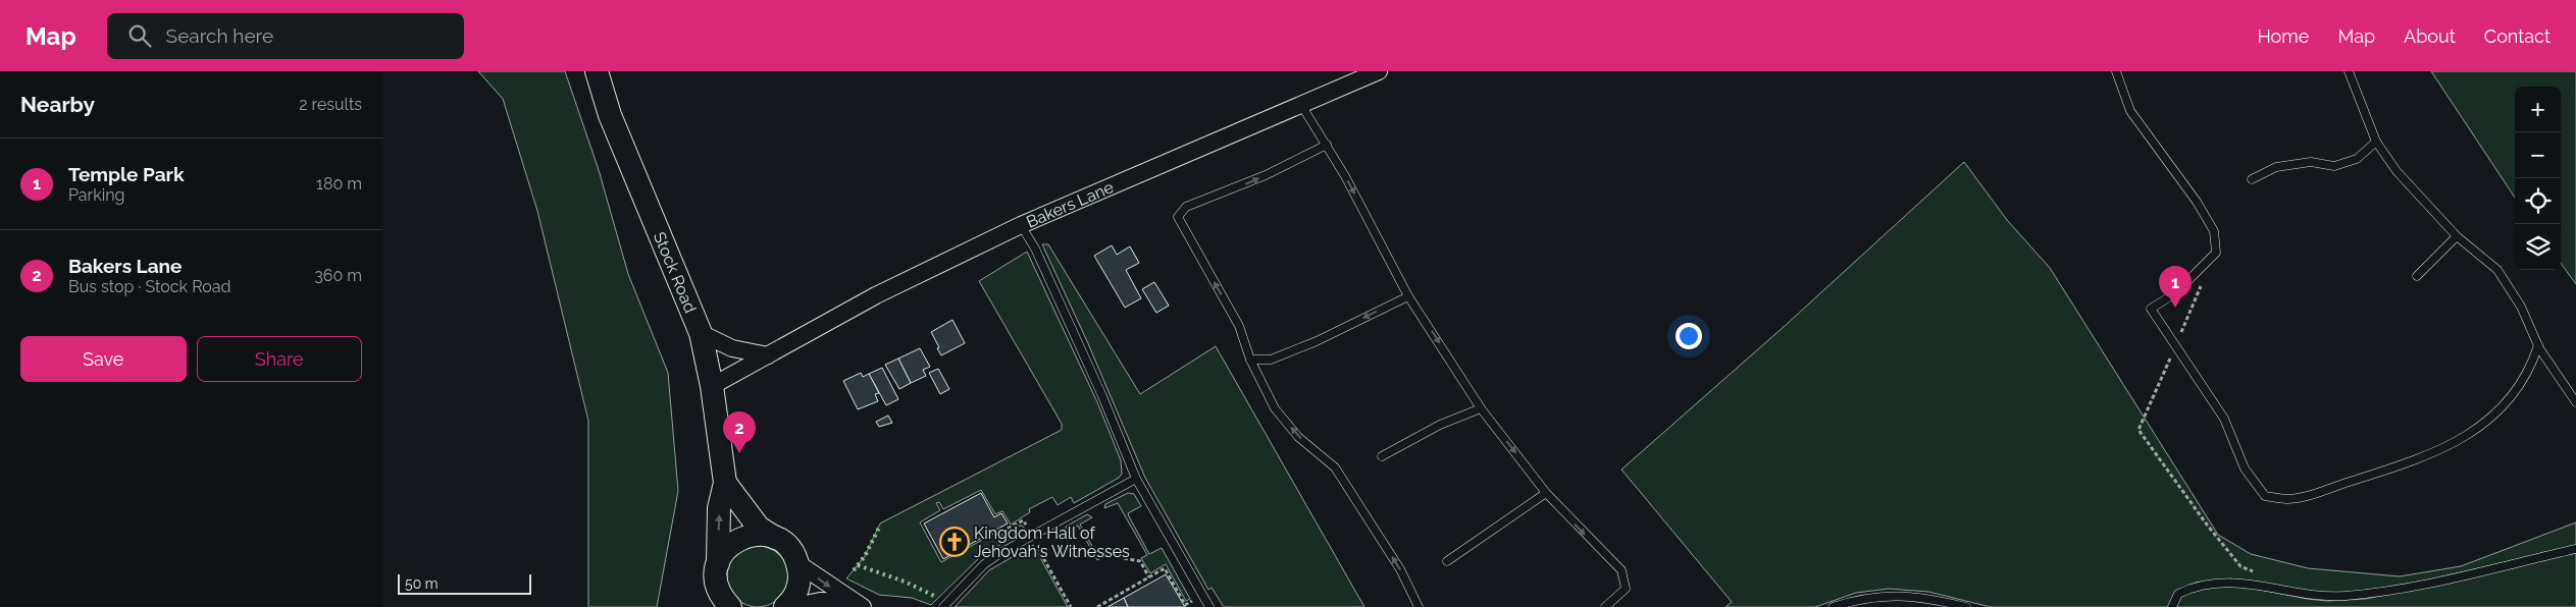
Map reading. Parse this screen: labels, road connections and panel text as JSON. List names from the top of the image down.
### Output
{
  "streets": {
    "main road": ["Stock Road"],
    "street": ["Bakers Lane"]
  },
  "crossings": [
    ["Bakers Lane", "Stock Road"]
  ],
  "places": {
    "church": ["Kingdom Hall of Jehovah's Witnesses"]
  },
  "scale_bar": "50 m",
  "page": {
    "header": "Map",
    "search": "Search here",
    "nav": [
      "Home",
      "Map",
      "About",
      "Contact"
    ],
    "heading": ["Nearby", "2 results"],
    "map_buttons": ["+", "−"],
    "list": [
      {
        "mark": "1",
        "name": "Temple Park",
        "note": "Parking",
        "value": "180 m"
      },
      {
        "mark": "2",
        "name": "Bakers Lane",
        "note": "Bus stop · Stock Road",
        "value": "360 m"
      }
    ],
    "pins": ["1", "2"],
    "buttons": ["Save", "Share"],
    "scale": "50 m"
  }
}
